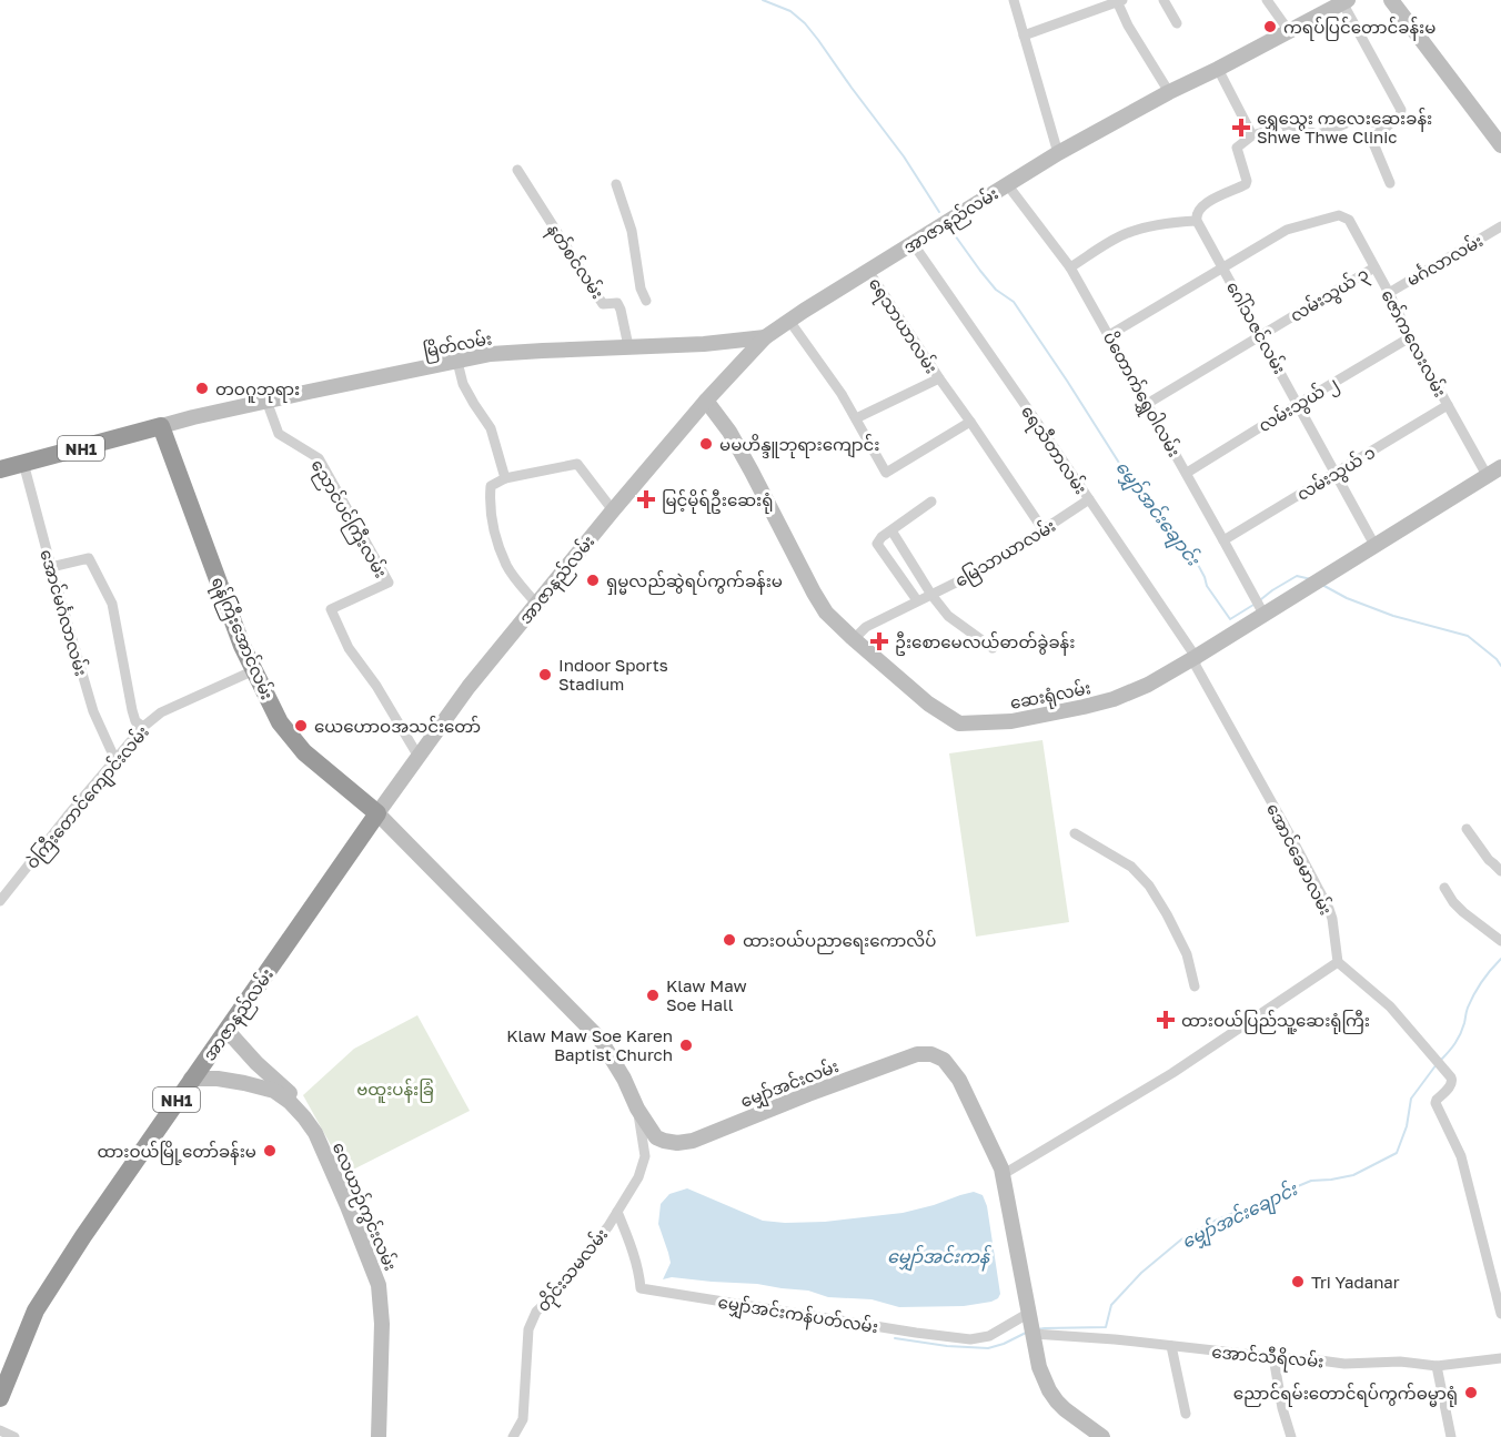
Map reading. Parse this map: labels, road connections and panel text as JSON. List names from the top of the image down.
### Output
{
  "streets": {
    "highway": ["အာဇာနည်လမ်း", "NH1", "ရန်ကြီးအောင်လမ်း"],
    "main road": [
      "မြိတ်လမ်း",
      "ဆေးရုံလမ်း",
      "မျှော်အင်းလမ်း",
      "လေယာဉ်ကွင်းလမ်း"
    ],
    "street": [
      "မင်္ဂလာလမ်း",
      "နတ်စင်လမ်း",
      "လမ်းသွယ် ၃",
      "ရေသာယာလမ်း",
      "ဂေါ်သဇင်လမ်း",
      "ဇော်ကလေးလမ်း",
      "ပိတောက်ရွှေဝါလမ်း",
      "လမ်းသွယ် ၂",
      "ရေသီတာလမ်း",
      "လမ်းသွယ် ၁",
      "ညောင်ပင်ကြီးလမ်း",
      "မြေသာယာလမ်း",
      "အောင်မင်္ဂလာလမ်း",
      "ဝဲကြီးတောင်ကျောင်းလမ်း",
      "အောင်ခေမာလမ်း",
      "တိုင်းသမလမ်း",
      "မျှော်အင်းကန်ပတ်လမ်း",
      "အောင်သီရိလမ်း"
    ]
  },
  "crossings": [
    ["အာဇာနည်လမ်း", "ရေသာယာလမ်း"],
    ["အာဇာနည်လမ်း", "မြိတ်လမ်း"],
    ["အာဇာနည်လမ်း", "ပိတောက်ရွှေဝါလမ်း"],
    ["အာဇာနည်လမ်း", "ရေသီတာလမ်း"],
    ["အာဇာနည်လမ်း", "ညောင်ပင်ကြီးလမ်း"],
    ["အာဇာနည်လမ်း", "ရန်ကြီးအောင်လမ်း"],
    ["အာဇာနည်လမ်း", "ဆေးရုံလမ်း"],
    ["အာဇာနည်လမ်း", "မျှော်အင်းလမ်း"],
    ["အာဇာနည်လမ်း", "လေယာဉ်ကွင်းလမ်း"],
    ["မင်္ဂလာလမ်း", "ဇော်ကလေးလမ်း"],
    ["နတ်စင်လမ်း", "မြိတ်လမ်း"],
    ["လမ်းသွယ် ၃", "ဂေါ်သဇင်လမ်း"],
    ["လမ်းသွယ် ၃", "ဇော်ကလေးလမ်း"],
    ["လမ်းသွယ် ၃", "ပိတောက်ရွှေဝါလမ်း"],
    ["ရေသာယာလမ်း", "မြေသာယာလမ်း"],
    ["ဂေါ်သဇင်လမ်း", "ဇော်ကလေးလမ်း"],
    ["ဂေါ်သဇင်လမ်း", "လမ်းသွယ် ၂"],
    ["ဂေါ်သဇင်လမ်း", "လမ်းသွယ် ၁"],
    ["ဂေါ်သဇင်လမ်း", "ဆေးရုံလမ်း"],
    ["ဇော်ကလေးလမ်း", "လမ်းသွယ် ၂"],
    ["ဇော်ကလေးလမ်း", "လမ်းသွယ် ၁"],
    ["ဇော်ကလေးလမ်း", "ဆေးရုံလမ်း"],
    ["မြိတ်လမ်း", "NH1"],
    ["မြိတ်လမ်း", "ညောင်ပင်ကြီးလမ်း"],
    ["မြိတ်လမ်း", "ရန်ကြီးအောင်လမ်း"],
    ["ပိတောက်ရွှေဝါလမ်း", "လမ်းသွယ် ၂"],
    ["ပိတောက်ရွှေဝါလမ်း", "လမ်းသွယ် ၁"],
    ["ပိတောက်ရွှေဝါလမ်း", "ဆေးရုံလမ်း"],
    ["NH1", "အောင်မင်္ဂလာလမ်း"],
    ["NH1", "ရန်ကြီးအောင်လမ်း"],
    ["ရေသီတာလမ်း", "မြေသာယာလမ်း"],
    ["ရေသီတာလမ်း", "ဆေးရုံလမ်း"],
    ["ရေသီတာလမ်း", "အောင်ခေမာလမ်း"],
    ["မြေသာယာလမ်း", "ဆေးရုံလမ်း"],
    ["အောင်မင်္ဂလာလမ်း", "ဝဲကြီးတောင်ကျောင်းလမ်း"],
    ["ရန်ကြီးအောင်လမ်း", "ဝဲကြီးတောင်ကျောင်းလမ်း"],
    ["ရန်ကြီးအောင်လမ်း", "မျှော်အင်းလမ်း"],
    ["ဆေးရုံလမ်း", "အောင်ခေမာလမ်း"],
    ["မျှော်အင်းလမ်း", "တိုင်းသမလမ်း"],
    ["မျှော်အင်းလမ်း", "မျှော်အင်းကန်ပတ်လမ်း"],
    ["မျှော်အင်းလမ်း", "အောင်သီရိလမ်း"],
    ["တိုင်းသမလမ်း", "မျှော်အင်းကန်ပတ်လမ်း"]
  ],
  "water": ["မျှော်အင်းချောင်း", "မျှော်အင်းကန်"],
  "parks": ["ဗထူးပန်းခြံ"],
  "places": {
    "other": [
      "ကရပ်ပြင်တောင်ခန်းမ",
      "တဝဂူဘုရား",
      "မမဟိန္ဒူဘုရားကျောင်း",
      "ရှမ္မလည်ဆွဲရပ်ကွက်ခန်းမ",
      "Indoor Sports Stadium",
      "ယေဟောဝအသင်းတော်",
      "ထားဝယ်ပညာရေးကောလိပ်",
      "Klaw Maw Soe Hall",
      "Klaw Maw Soe Karen Baptist Church",
      "ထားဝယ်မြို့တော်ခန်းမ",
      "Tri Yadanar",
      "ညောင်ရမ်းတောင်ရပ်ကွက်ဓမ္မာရုံ"
    ],
    "health": [
      "ရွှေသွေး ကလေးဆေးခန်း Shwe Thwe Clinic",
      "မြင့်မိုရ်ဦးဆေးရုံ",
      "ဦးစောမေလယ်ဓာတ်ခွဲခန်း",
      "ထားဝယ်ပြည်သူ့ဆေးရုံကြီး"
    ]
  }
}
